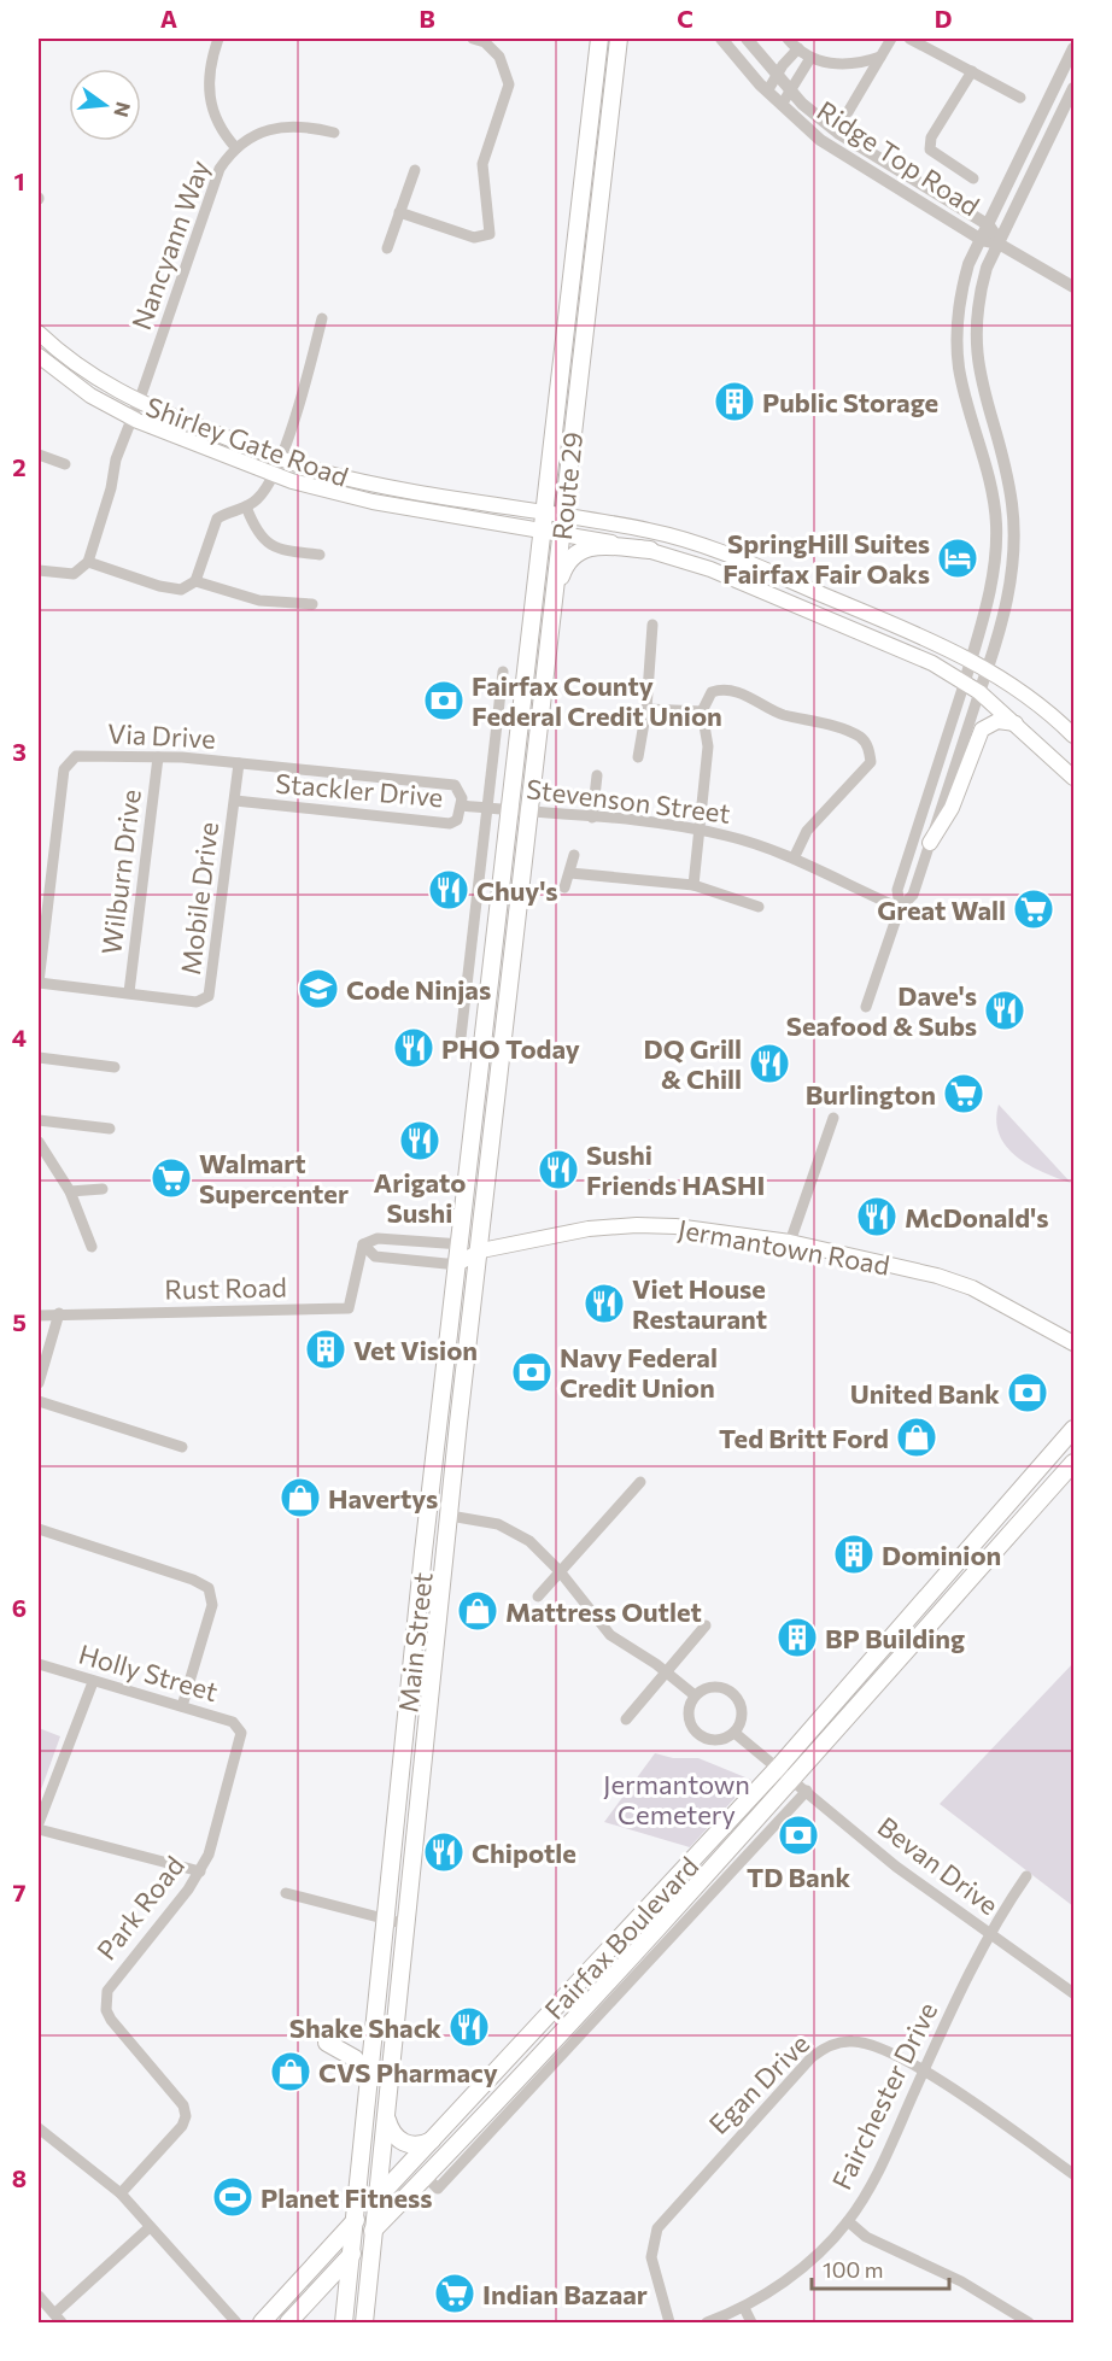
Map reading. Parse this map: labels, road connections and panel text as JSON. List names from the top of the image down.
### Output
{
  "streets": {
    "main road": [
      "Shirley Gate Road",
      "Route 29",
      "Jermantown Road",
      "Main Street",
      "Fairfax Boulevard"
    ],
    "street": [
      "Ridge Top Road",
      "Nancyann Way",
      "Via Drive",
      "Stackler Drive",
      "Stevenson Street",
      "Wilburn Drive",
      "Mobile Drive",
      "Rust Road",
      "Holly Street",
      "Bevan Drive",
      "Park Road",
      "Egan Drive",
      "Fairchester Drive"
    ]
  },
  "crossings": [
    ["Nancyann Way", "Shirley Gate Road"],
    ["Shirley Gate Road", "Route 29"],
    ["Route 29", "Stackler Drive"],
    ["Route 29", "Stevenson Street"],
    ["Route 29", "Main Street"],
    ["Via Drive", "Stackler Drive"],
    ["Via Drive", "Wilburn Drive"],
    ["Via Drive", "Mobile Drive"],
    ["Stackler Drive", "Stevenson Street"],
    ["Stackler Drive", "Mobile Drive"],
    ["Wilburn Drive", "Mobile Drive"],
    ["Jermantown Road", "Main Street"],
    ["Main Street", "Fairfax Boulevard"],
    ["Holly Street", "Park Road"],
    ["Bevan Drive", "Fairfax Boulevard"],
    ["Bevan Drive", "Fairchester Drive"],
    ["Egan Drive", "Fairchester Drive"]
  ],
  "parks": ["Jermantown Cemetery"],
  "places": {
    "building": [
      "Public Storage",
      "Vet Vision",
      "Dominion",
      "BP Building"
    ],
    "hotel": ["SpringHill Suites Fairfax Fair Oaks"],
    "bank": [
      "Fairfax County Federal Credit Union",
      "Navy Federal Credit Union",
      "United Bank",
      "TD Bank"
    ],
    "restaurant": [
      "Chuy's",
      "Dave's Seafood & Subs",
      "PHO Today",
      "DQ Grill & Chill",
      "Arigato Sushi",
      "Sushi Friends HASHI",
      "McDonald's",
      "Viet House Restaurant",
      "Chipotle",
      "Shake Shack"
    ],
    "supermarket": [
      "Great Wall",
      "Burlington",
      "Walmart Supercenter",
      "Indian Bazaar"
    ],
    "school or university": ["Code Ninjas"],
    "shop": [
      "Ted Britt Ford",
      "Havertys",
      "Mattress Outlet",
      "CVS Pharmacy"
    ],
    "sports": ["Planet Fitness"]
  },
  "scale_bar": "100 m",
  "north": "right",
  "grid": {
    "columns": [
      "A",
      "B",
      "C",
      "D"
    ],
    "rows": [
      "1",
      "2",
      "3",
      "4",
      "5",
      "6",
      "7",
      "8"
    ]
  }
}
